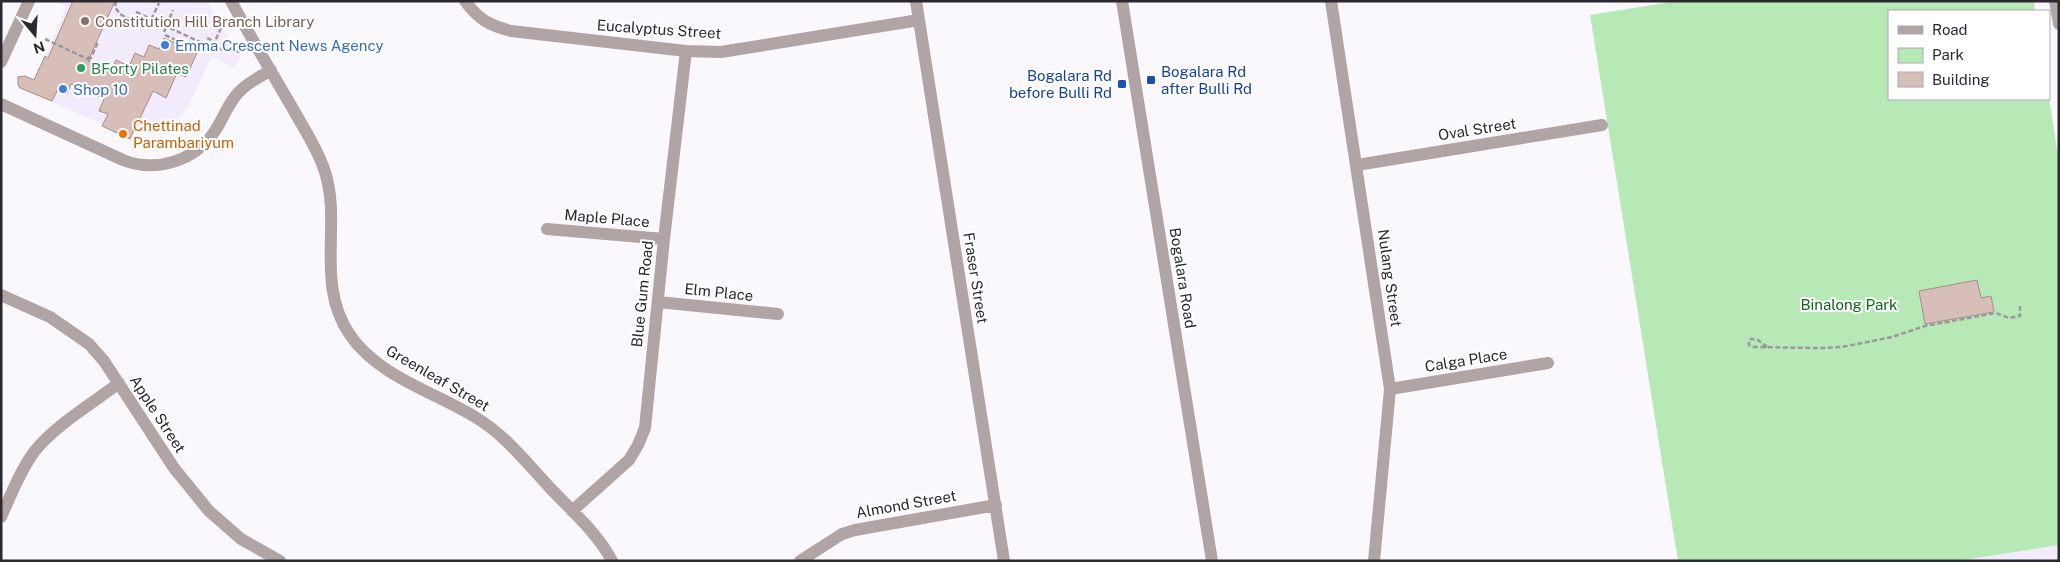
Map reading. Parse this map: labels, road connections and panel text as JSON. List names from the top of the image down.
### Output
{
  "streets": {
    "street": [
      "Eucalyptus Street",
      "Oval Street",
      "Maple Place",
      "Fraser Street",
      "Bogalara Road",
      "Nulang Street",
      "Elm Place",
      "Blue Gum Road",
      "Calga Place",
      "Greenleaf Street",
      "Apple Street",
      "Almond Street"
    ]
  },
  "crossings": [
    ["Eucalyptus Street", "Fraser Street"],
    ["Eucalyptus Street", "Blue Gum Road"],
    ["Oval Street", "Nulang Street"],
    ["Maple Place", "Blue Gum Road"],
    ["Fraser Street", "Almond Street"],
    ["Nulang Street", "Calga Place"],
    ["Elm Place", "Blue Gum Road"],
    ["Blue Gum Road", "Greenleaf Street"]
  ],
  "parks": ["Binalong Park"],
  "places": {
    "other": [
      "Constitution Hill Branch Library",
      "Emma Crescent News Agency",
      "BForty Pilates",
      "Shop 10",
      "Chettinad Parambariyum"
    ],
    "transit": ["Bogalara Rd after Bulli Rd", "Bogalara Rd before Bulli Rd"]
  },
  "legend": ["Road", "Park", "Building"],
  "north": "bottom"
}
